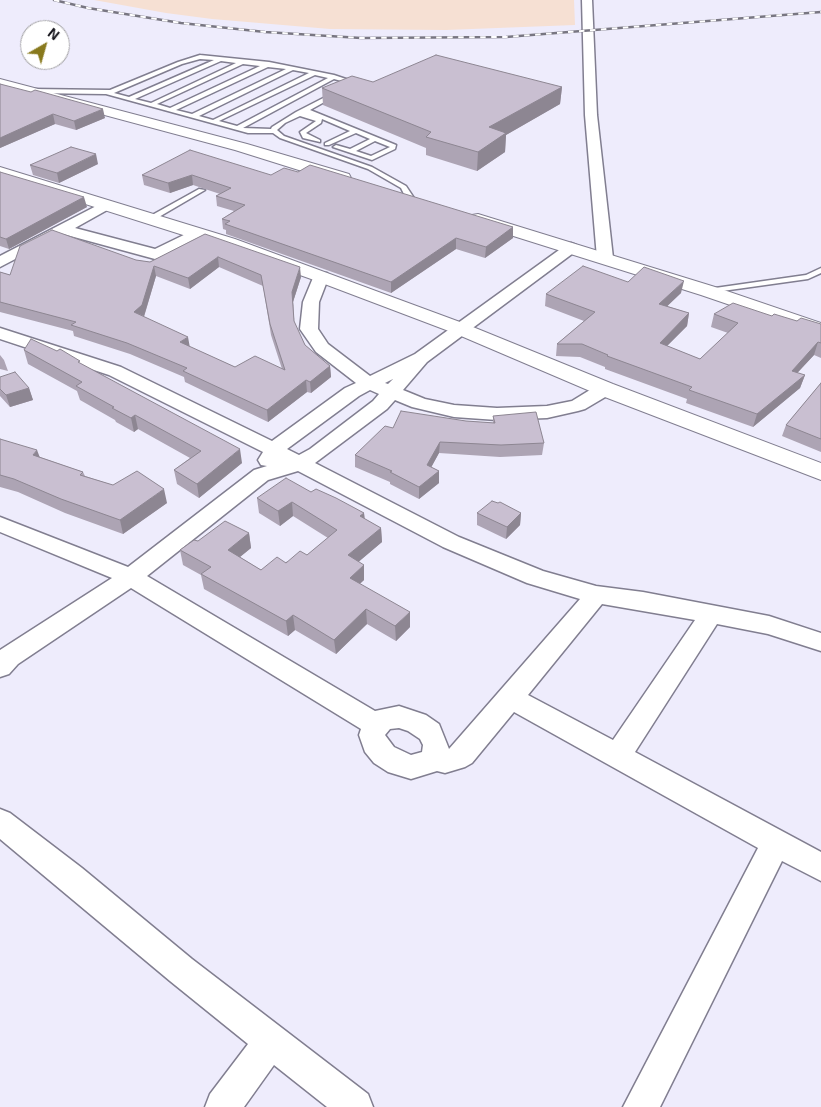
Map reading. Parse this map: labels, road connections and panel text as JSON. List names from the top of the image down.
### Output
{
  "north": "top right"
}
